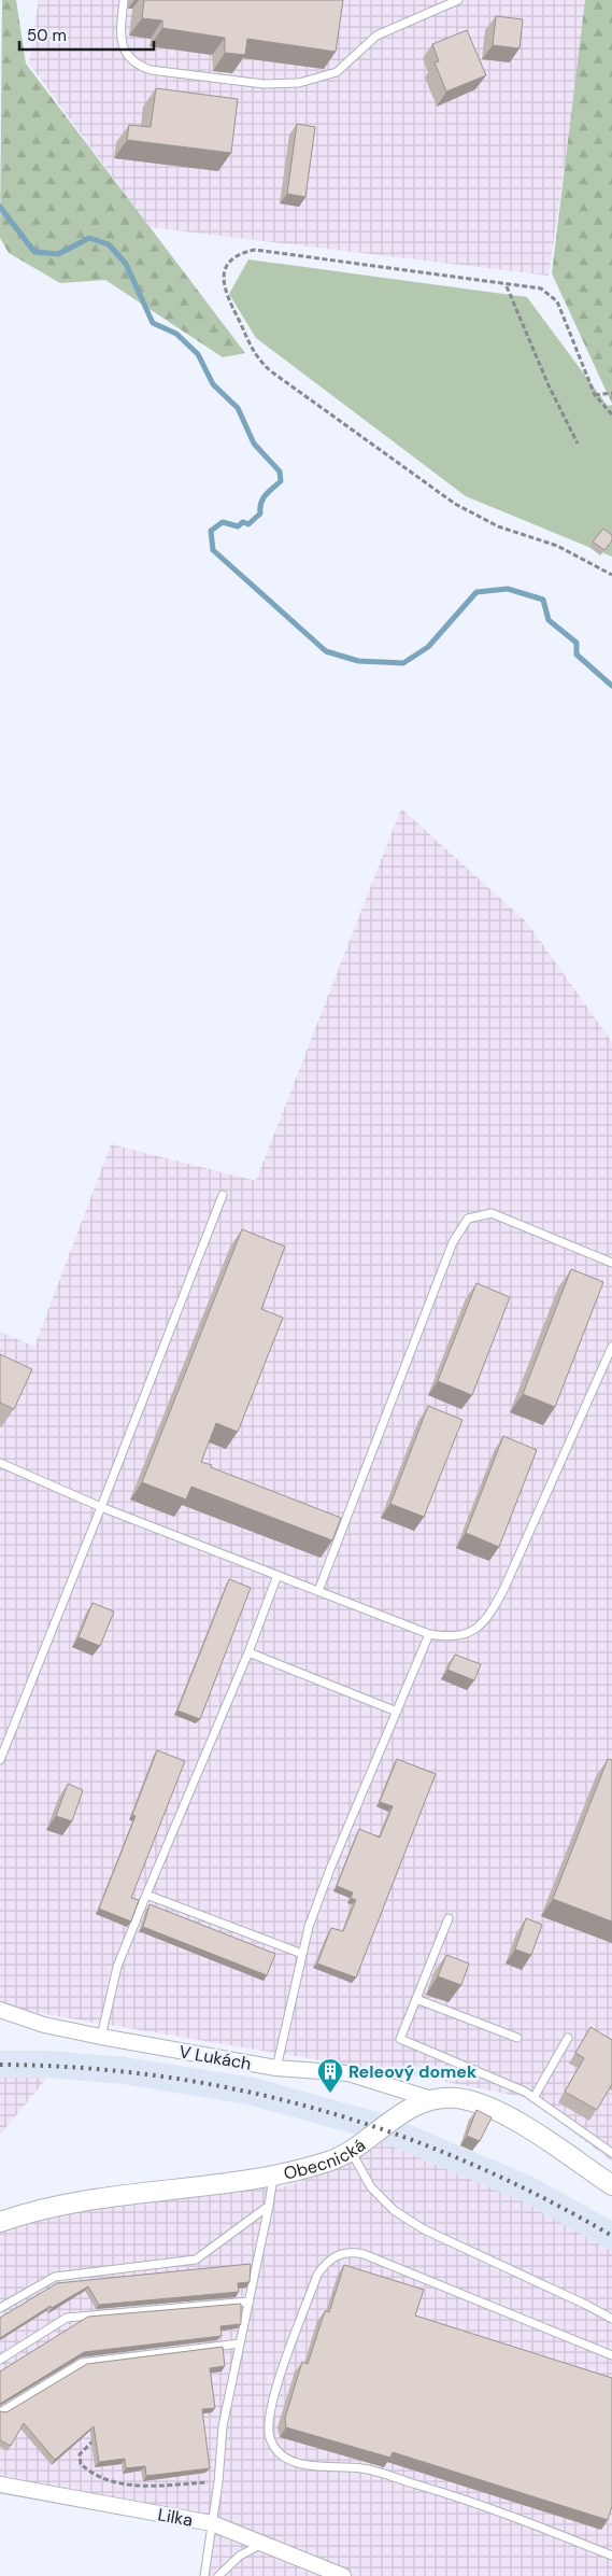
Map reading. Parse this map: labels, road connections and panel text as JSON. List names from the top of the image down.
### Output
{
  "streets": {
    "street": ["V Lukách", "Obecnická", "Lilka"]
  },
  "crossings": [
    ["V Lukách", "Obecnická"]
  ],
  "places": {
    "building": ["Releový domek"]
  },
  "scale_bar": "50 m"
}
